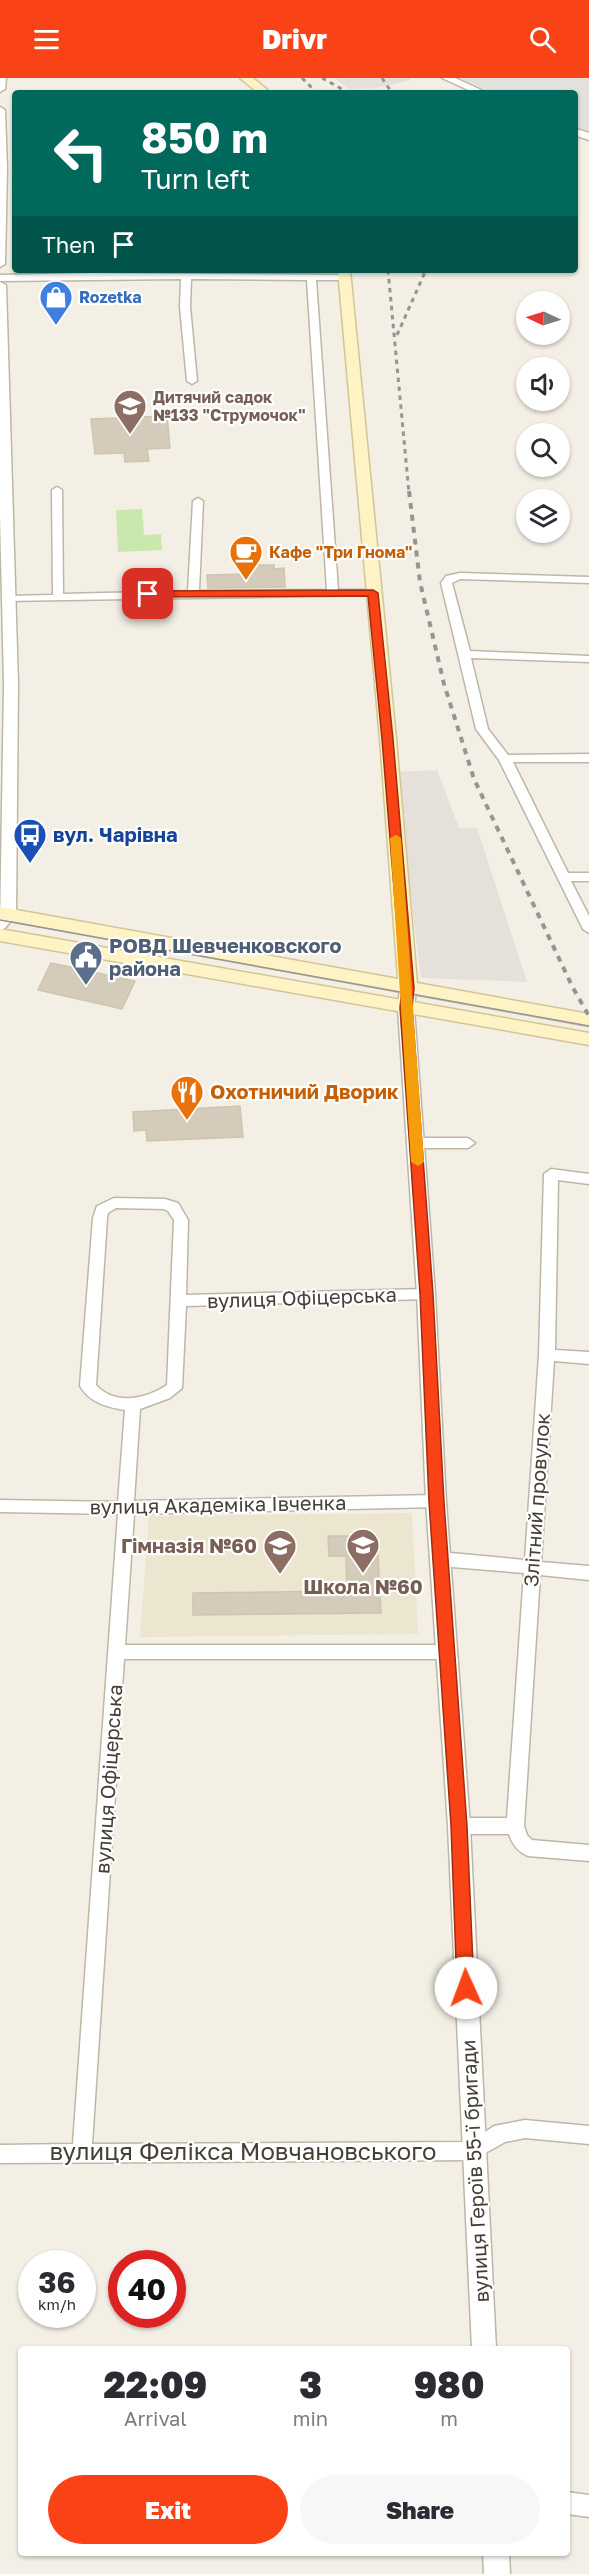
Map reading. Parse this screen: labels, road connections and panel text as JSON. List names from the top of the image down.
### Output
{
  "streets": {
    "main road": ["вулиця Героїв 55-ї бригади"],
    "street": [
      "вулиця Офіцерська",
      "Злітний провулок",
      "вулиця Академіка Івченка",
      "вулиця Фелікса Мовчановського"
    ]
  },
  "crossings": [
    ["вулиця Офіцерська", "вулиця Академіка Івченка"],
    ["вулиця Офіцерська", "вулиця Фелікса Мовчановського"],
    ["вулиця Офіцерська", "вулиця Героїв 55-ї бригади"],
    ["вулиця Академіка Івченка", "вулиця Героїв 55-ї бригади"],
    ["вулиця Фелікса Мовчановського", "вулиця Героїв 55-ї бригади"]
  ],
  "places": {
    "shop": ["Rozetka"],
    "school or university": ["Дитячий садок №133 \"Струмочок\"", "Школа №60", "Гімназія №60"],
    "cafe": ["Кафе \"Три Гнома\""],
    "bus stop": ["вул. Чарівна"],
    "public building": ["РОВД Шевченковского района"],
    "restaurant": ["Охотничий Дворик"]
  },
  "north": "left",
  "page": {
    "header": "Drivr",
    "turn": ["850 m", "Turn left"],
    "then": "Then",
    "speed": "36 km/h",
    "limit": "40",
    "eta": [
      "22:09",
      "Arrival",
      "3",
      "min",
      "980",
      "m"
    ],
    "buttons": ["Exit", "Share"]
  }
}
